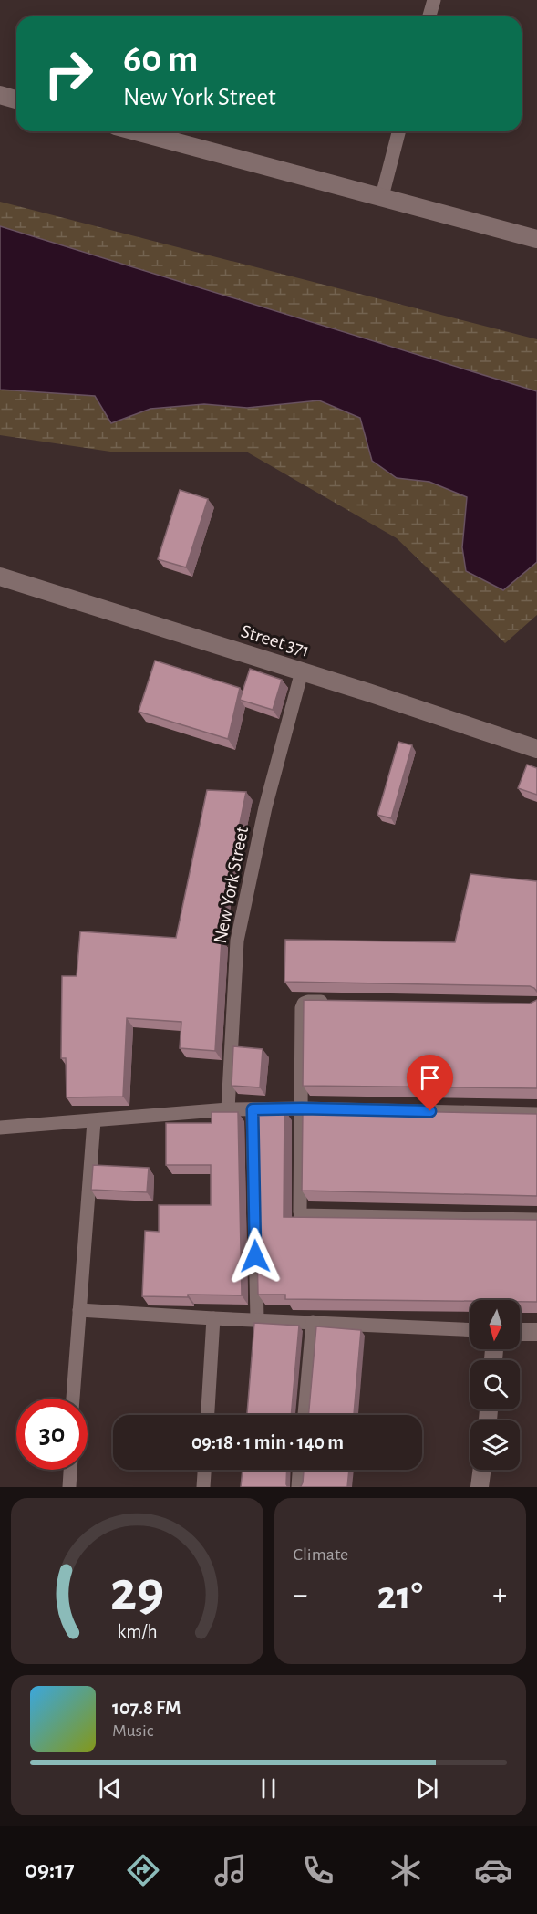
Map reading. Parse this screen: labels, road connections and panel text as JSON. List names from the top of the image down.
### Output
{
  "streets": {
    "street": ["Street 371", "New York Street"]
  },
  "crossings": [
    ["Street 371", "New York Street"]
  ],
  "north": "bottom",
  "page": {
    "turn": ["60 m", "New York Street"],
    "limit": "30",
    "trip": "09:18 · 1 min · 140 m",
    "tile": "Climate",
    "heat": ["−", "21°", "+"],
    "song": ["107.8 FM", "Music"],
    "tabs": "09:17",
    "gauge": ["29", "km/h"]
  }
}
